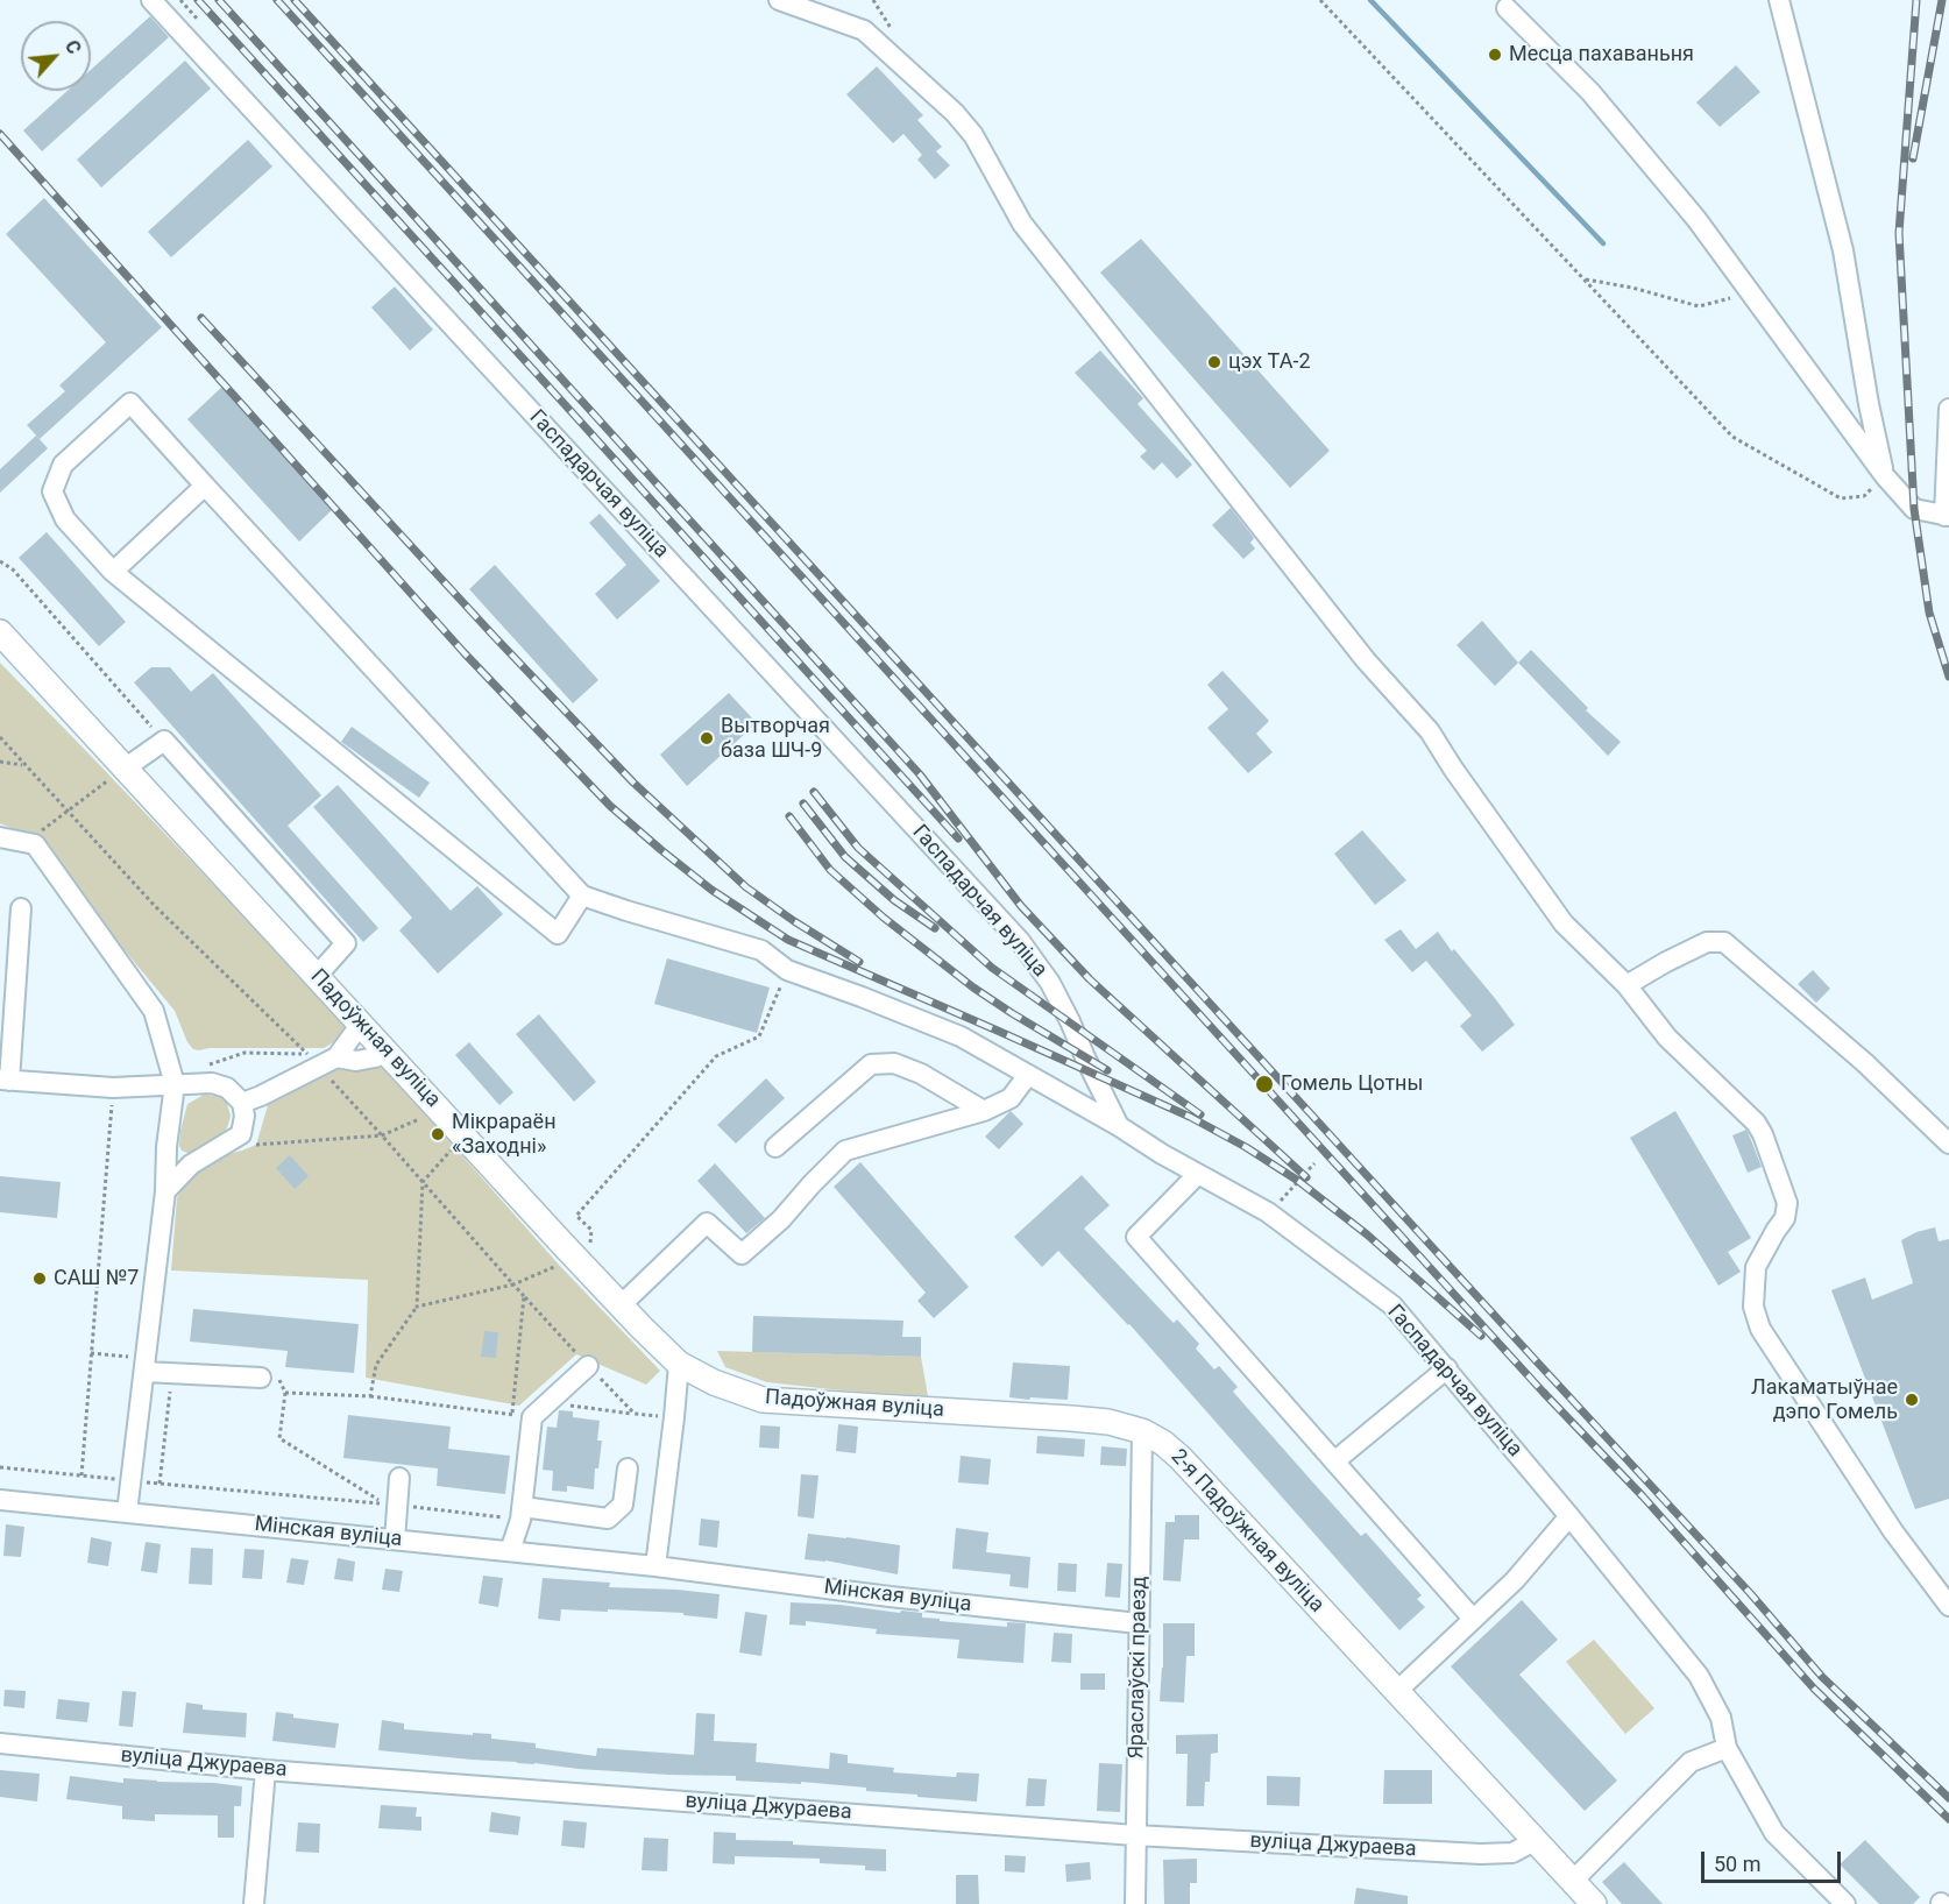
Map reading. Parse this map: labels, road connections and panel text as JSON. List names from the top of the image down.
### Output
{
  "streets": {
    "main road": ["Падоўжная вуліца", "2-я Падоўжная вуліца"],
    "street": [
      "Гаспадарчая вуліца",
      "Мінская вуліца",
      "Яраслаўскі праезд",
      "вуліца Джураева"
    ]
  },
  "crossings": [
    ["Падоўжная вуліца", "2-я Падоўжная вуліца"],
    ["2-я Падоўжная вуліца", "Яраслаўскі праезд"],
    ["2-я Падоўжная вуліца", "вуліца Джураева"],
    ["Мінская вуліца", "Яраслаўскі праезд"],
    ["Яраслаўскі праезд", "вуліца Джураева"]
  ],
  "places": [
    "Месца пахаваньня",
    "цэх ТА-2",
    "Вытворчая база ШЧ-9",
    "Гомель Цотны",
    "Мікрараён «Заходні»",
    "САШ №7",
    "Лакаматыўнае дэпо Гомель"
  ],
  "scale_bar": "50 m",
  "north": "top right"
}
